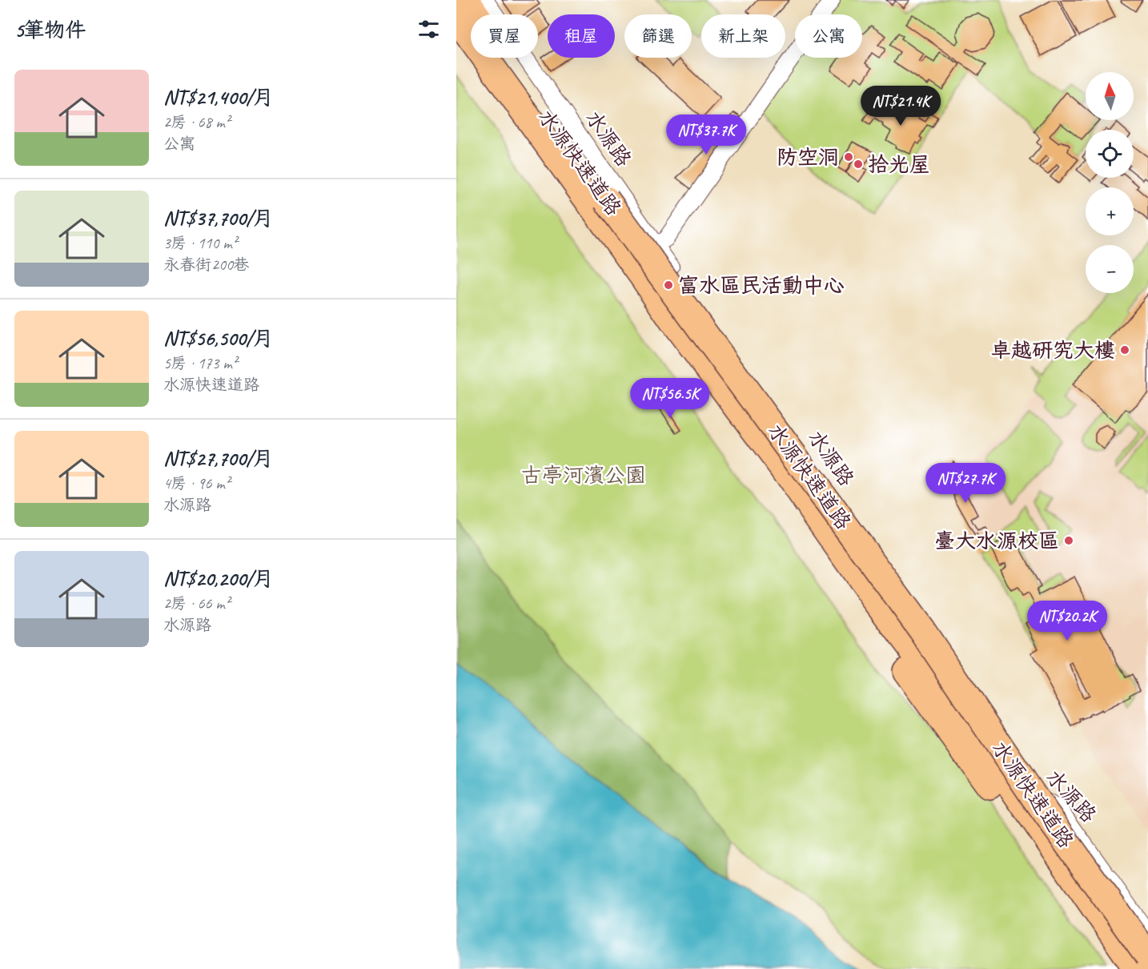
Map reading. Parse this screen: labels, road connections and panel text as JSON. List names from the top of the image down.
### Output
{
  "streets": {
    "highway": ["水源快速道路"],
    "street": ["水源路"]
  },
  "parks": ["古亭河濱公園"],
  "places": [
    "防空洞",
    "拾光屋",
    "富水區民活動中心",
    "卓越研究大樓",
    "臺大水源校區"
  ],
  "north": "top",
  "page": {
    "heading": "5筆物件",
    "chip": [
      "買屋",
      "租屋",
      "篩選",
      "新上架",
      "公寓"
    ],
    "list": [
      {
        "name": "NT$21,400/月",
        "note": "2房 · 68 m² · 公寓"
      },
      {
        "name": "NT$37,700/月",
        "note": "3房 · 110 m² · 永春街200巷"
      },
      {
        "name": "NT$56,500/月",
        "note": "5房 · 173 m² · 水源快速道路"
      },
      {
        "name": "NT$27,700/月",
        "note": "4房 · 96 m² · 水源路"
      },
      {
        "name": "NT$20,200/月",
        "note": "2房 · 66 m² · 水源路"
      }
    ],
    "map_buttons": ["+", "−"],
    "price": [
      "NT$21.4K",
      "NT$37.7K",
      "NT$56.5K",
      "NT$27.7K",
      "NT$20.2K"
    ]
  }
}
